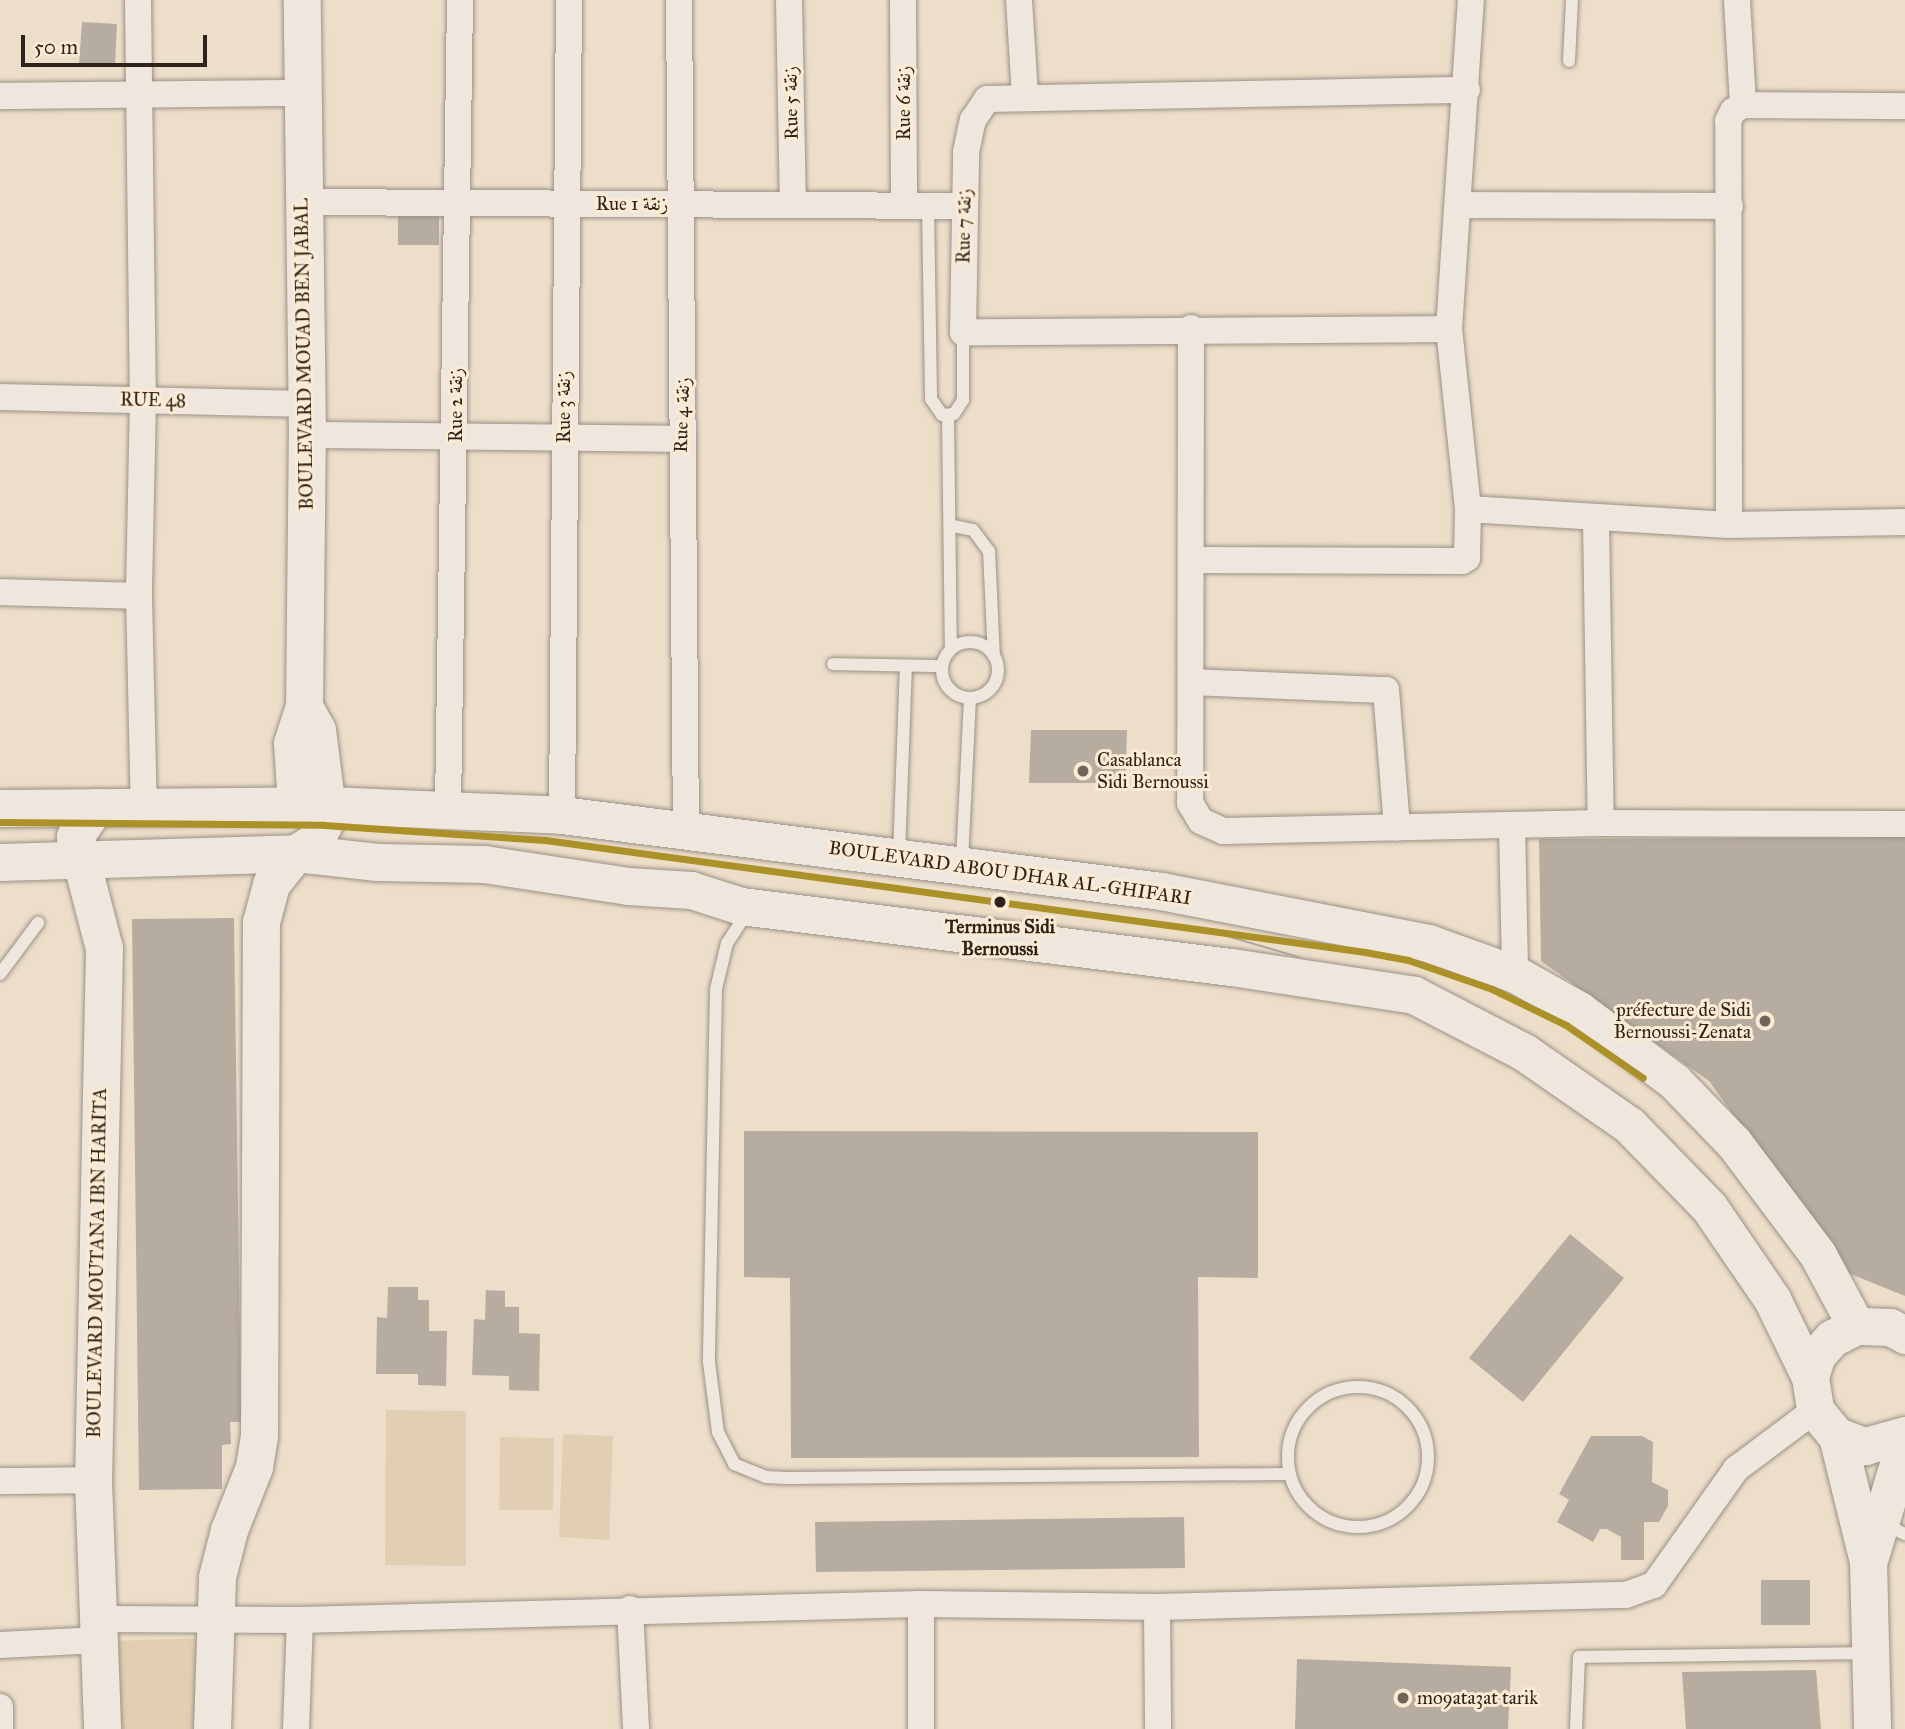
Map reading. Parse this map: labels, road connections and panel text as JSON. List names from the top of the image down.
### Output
{
  "streets": {
    "street": [
      "Rue 5 زنقة",
      "Rue 6 زنقة",
      "Rue 1 زنقة",
      "Rue 7 زنقة",
      "BOULEVARD MOUAD BEN JABAL",
      "RUE 48",
      "Rue 2 زنقة",
      "Rue 3 زنقة",
      "Rue 4 زنقة",
      "BOULEVARD ABOU DHAR AL-GHIFARI",
      "BOULEVARD MOUTANA IBN HARITA"
    ]
  },
  "crossings": [
    ["Rue 5 زنقة", "Rue 1 زنقة"],
    ["Rue 6 زنقة", "Rue 1 زنقة"],
    ["Rue 1 زنقة", "Rue 7 زنقة"],
    ["Rue 1 زنقة", "BOULEVARD MOUAD BEN JABAL"],
    ["Rue 1 زنقة", "Rue 2 زنقة"],
    ["Rue 1 زنقة", "Rue 3 زنقة"],
    ["Rue 1 زنقة", "Rue 4 زنقة"],
    ["BOULEVARD MOUAD BEN JABAL", "RUE 48"],
    ["BOULEVARD MOUAD BEN JABAL", "BOULEVARD ABOU DHAR AL-GHIFARI"],
    ["RUE 48", "Rue 2 زنقة"],
    ["RUE 48", "Rue 3 زنقة"],
    ["RUE 48", "Rue 4 زنقة"],
    ["Rue 2 زنقة", "BOULEVARD ABOU DHAR AL-GHIFARI"],
    ["Rue 3 زنقة", "BOULEVARD ABOU DHAR AL-GHIFARI"],
    ["Rue 4 زنقة", "BOULEVARD ABOU DHAR AL-GHIFARI"],
    ["BOULEVARD ABOU DHAR AL-GHIFARI", "BOULEVARD MOUTANA IBN HARITA"]
  ],
  "places": [
    "Casablanca Sidi Bernoussi",
    "Terminus Sidi Bernoussi",
    "préfecture de Sidi Bernoussi-Zenata",
    "mo9ata3at tarik"
  ],
  "scale_bar": "50 m"
}
